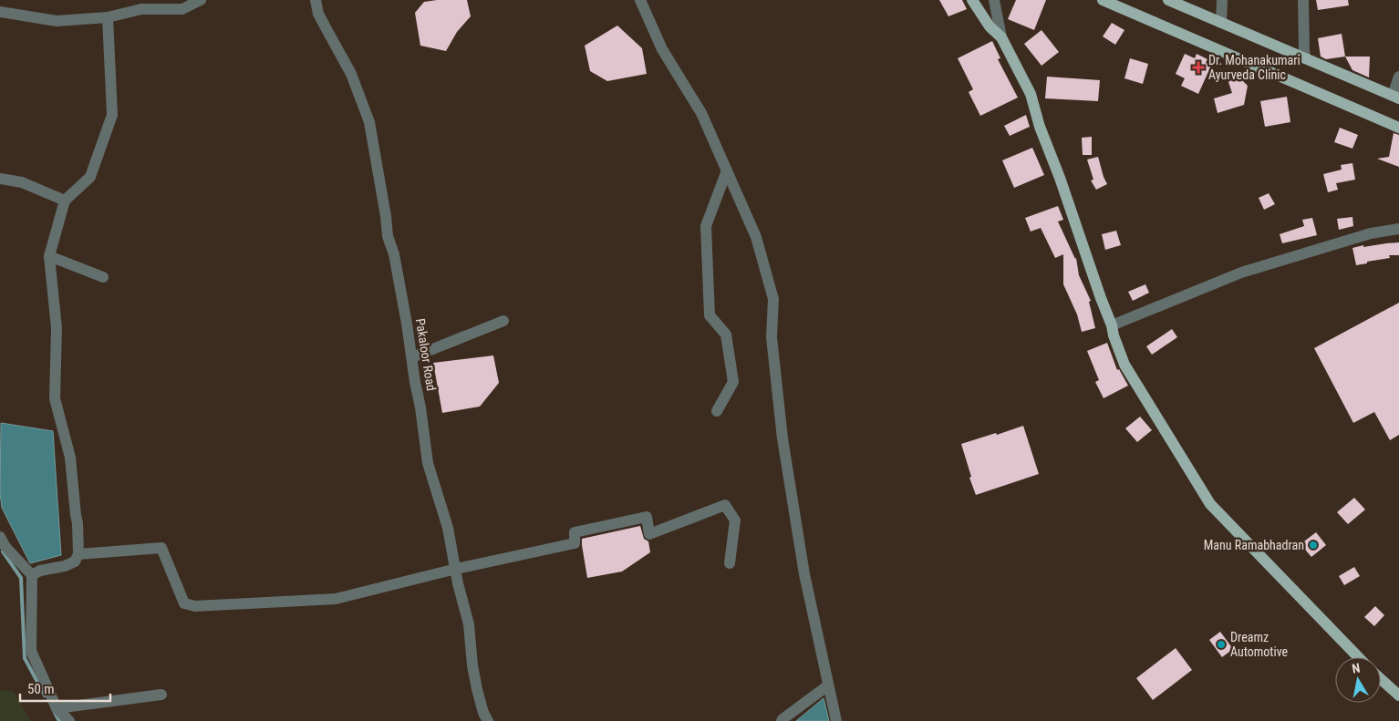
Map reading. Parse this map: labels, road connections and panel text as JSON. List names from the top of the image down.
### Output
{
  "streets": {
    "street": ["Pakaloor Road"]
  },
  "places": {
    "health": ["Dr. Mohanakumari Ayurveda Clinic"],
    "other": ["Manu Ramabhadran", "Dreamz Automotive"]
  },
  "scale_bar": "50 m",
  "north": "top"
}
